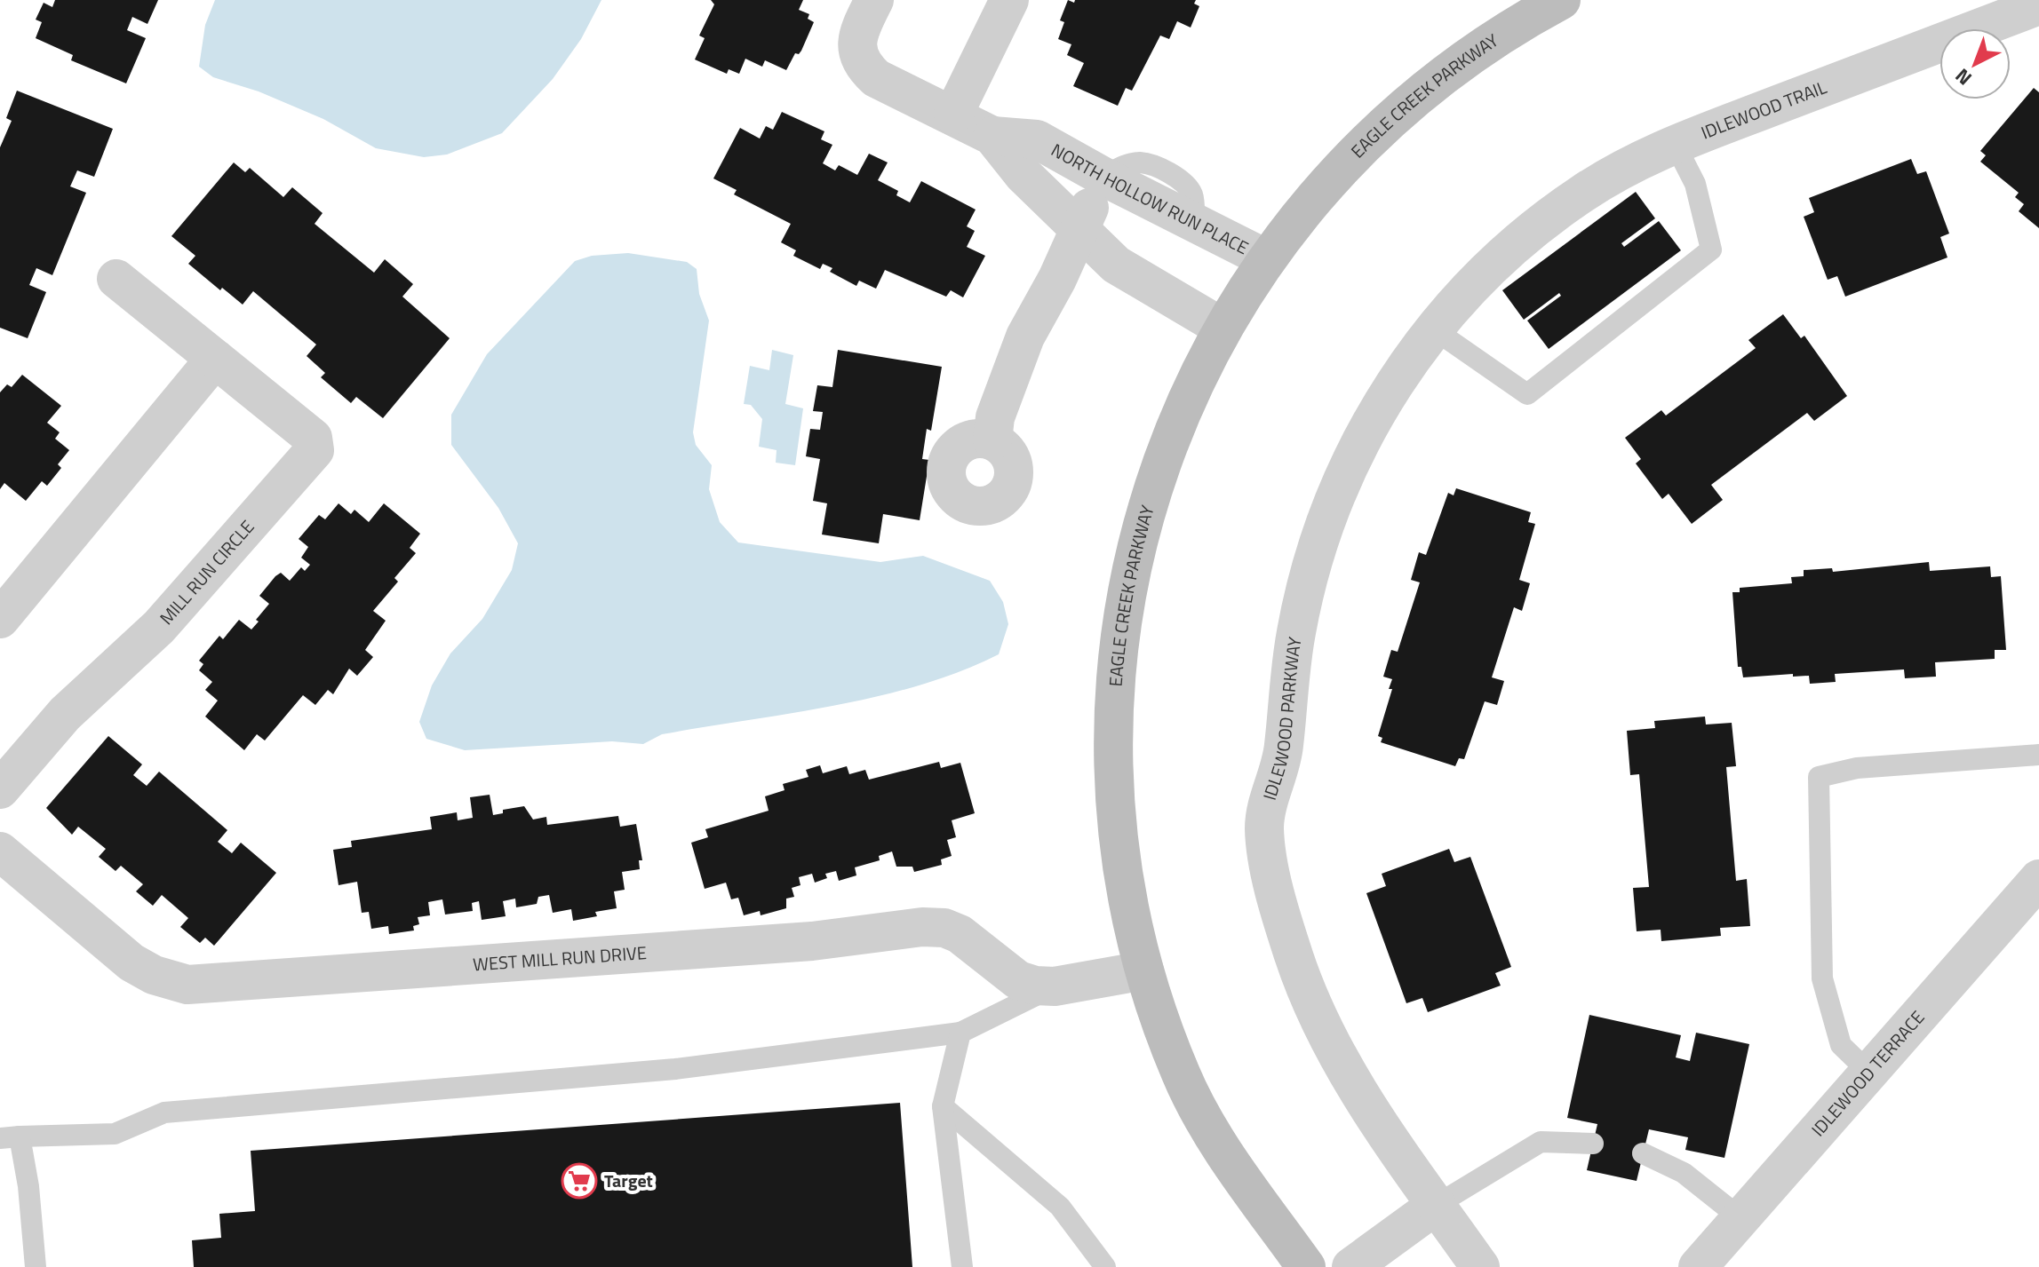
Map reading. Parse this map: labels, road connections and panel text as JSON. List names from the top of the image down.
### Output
{
  "streets": {
    "street": [
      "EAGLE CREEK PARKWAY",
      "IDLEWOOD TRAIL",
      "NORTH HOLLOW RUN PLACE",
      "MILL RUN CIRCLE",
      "IDLEWOOD PARKWAY",
      "WEST MILL RUN DRIVE",
      "IDLEWOOD TERRACE"
    ]
  },
  "crossings": [
    ["EAGLE CREEK PARKWAY", "NORTH HOLLOW RUN PLACE"],
    ["EAGLE CREEK PARKWAY", "WEST MILL RUN DRIVE"],
    ["IDLEWOOD TRAIL", "IDLEWOOD PARKWAY"]
  ],
  "places": {
    "supermarket": ["Target"]
  },
  "north": "bottom left"
}
